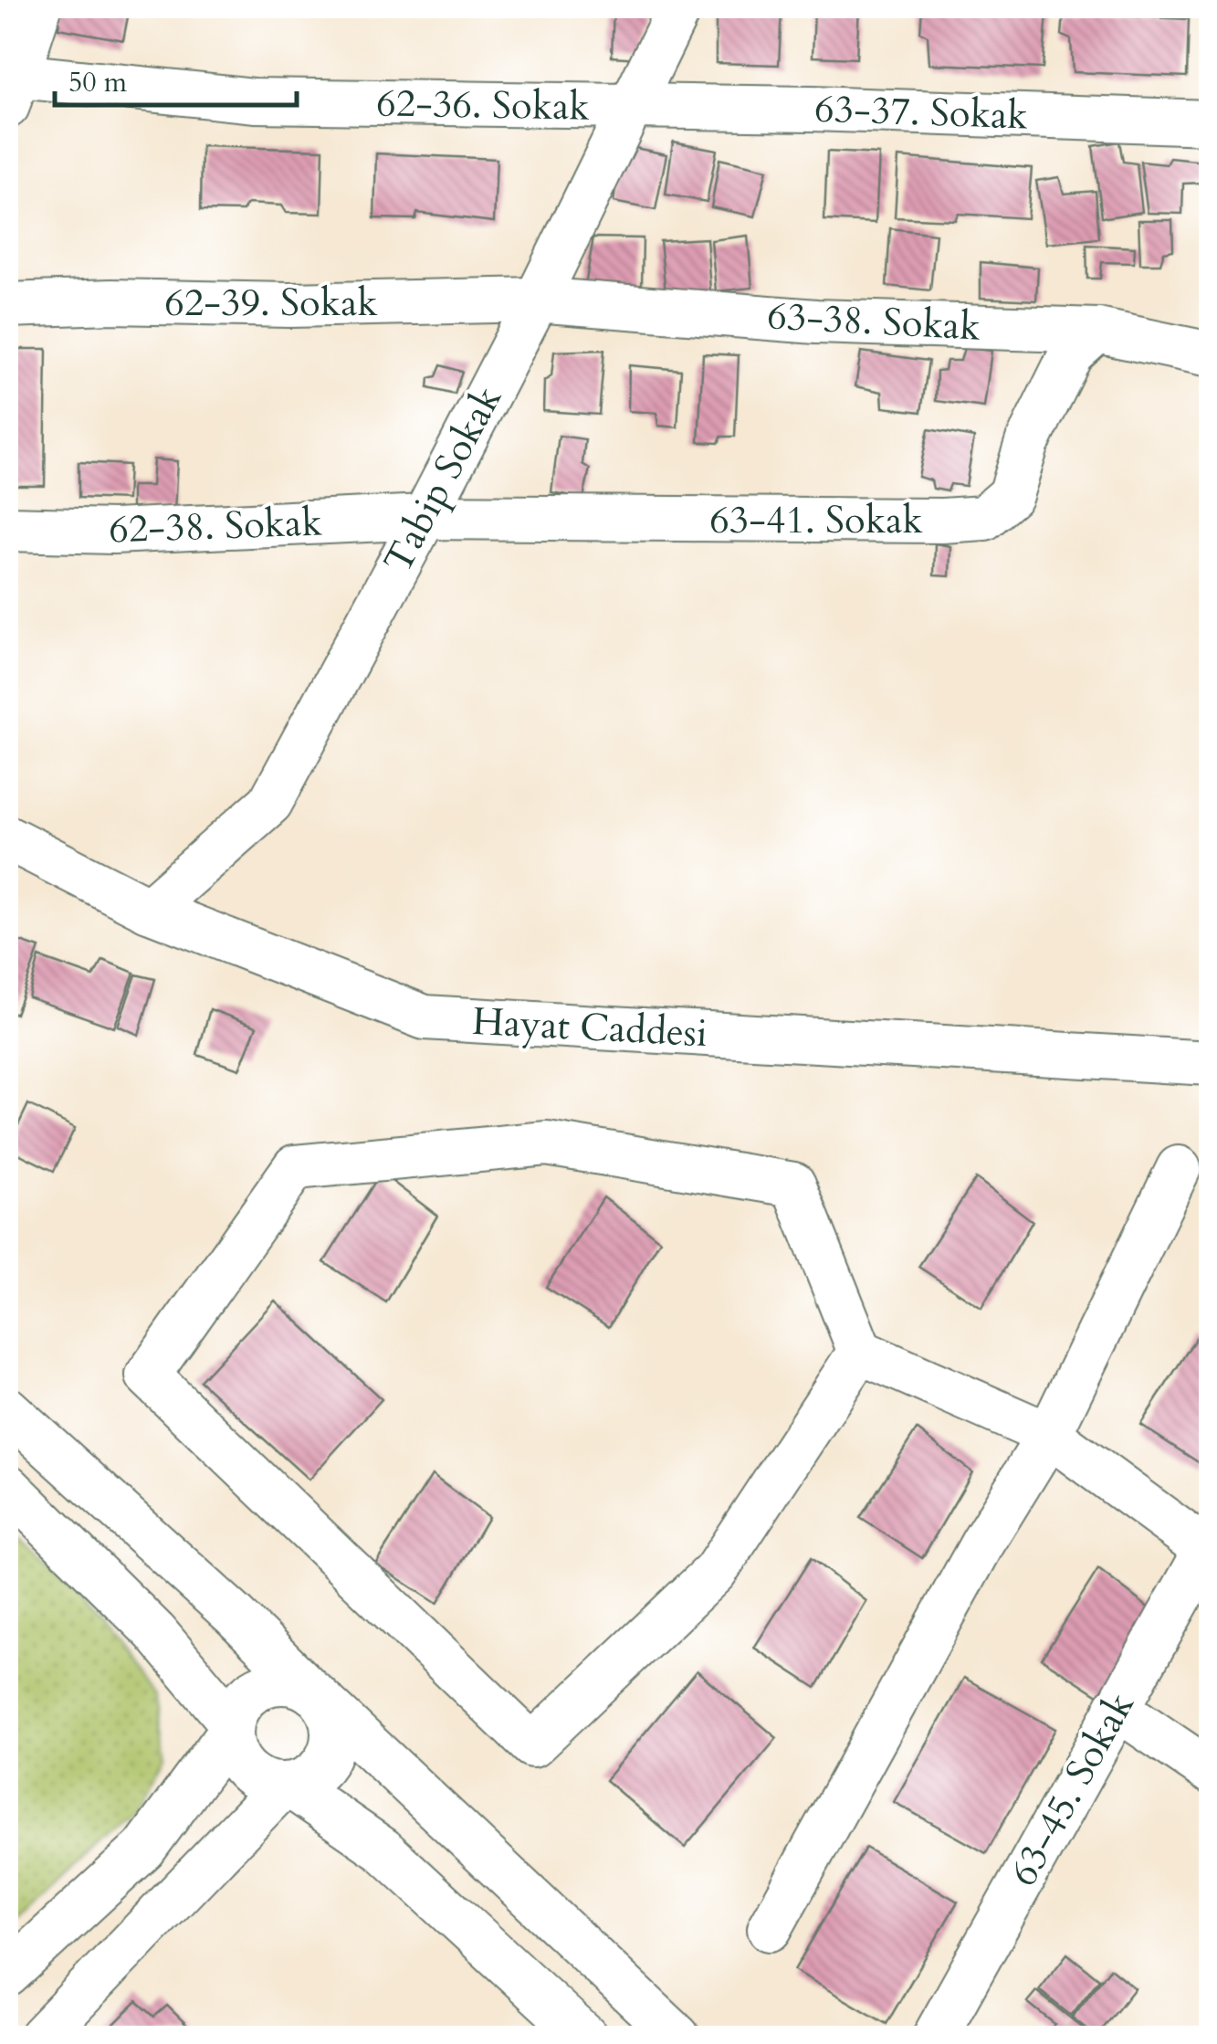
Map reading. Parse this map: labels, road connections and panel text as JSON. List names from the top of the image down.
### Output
{
  "streets": {
    "street": [
      "62-36. Sokak",
      "63-37. Sokak",
      "62-39. Sokak",
      "63-38. Sokak",
      "Tabip Sokak",
      "63-41. Sokak",
      "62-38. Sokak",
      "Hayat Caddesi",
      "63-45. Sokak"
    ]
  },
  "crossings": [
    ["62-36. Sokak", "63-37. Sokak"],
    ["62-36. Sokak", "Tabip Sokak"],
    ["63-37. Sokak", "Tabip Sokak"],
    ["62-39. Sokak", "63-38. Sokak"],
    ["62-39. Sokak", "Tabip Sokak"],
    ["63-38. Sokak", "Tabip Sokak"],
    ["63-38. Sokak", "63-41. Sokak"],
    ["Tabip Sokak", "63-41. Sokak"],
    ["Tabip Sokak", "62-38. Sokak"],
    ["Tabip Sokak", "Hayat Caddesi"],
    ["63-41. Sokak", "62-38. Sokak"]
  ],
  "scale_bar": "50 m"
}
